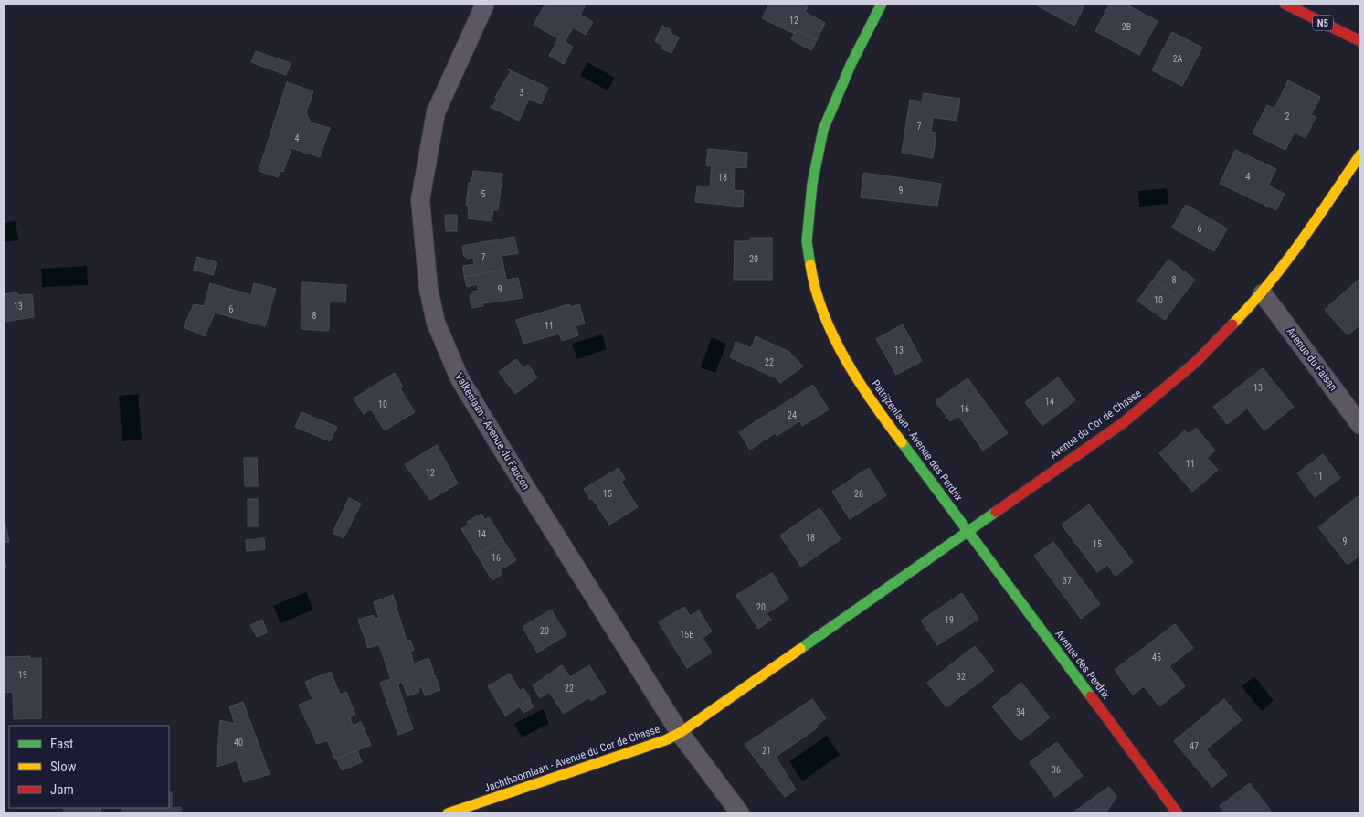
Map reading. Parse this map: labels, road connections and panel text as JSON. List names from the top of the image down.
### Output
{
  "streets": {
    "street": [
      "N5",
      "Avenue du Faisan",
      "Avenue du Cor de Chasse",
      "Valkenlaan - Avenue du Faucon",
      "Patrijzenlaan - Avenue des Perdrix",
      "Avenue des Perdrix",
      "Jachthoornlaan - Avenue du Cor de Chasse"
    ]
  },
  "crossings": [
    ["Avenue du Faisan", "Avenue du Cor de Chasse"],
    ["Avenue du Cor de Chasse", "Patrijzenlaan - Avenue des Perdrix"],
    ["Avenue du Cor de Chasse", "Avenue des Perdrix"],
    ["Avenue du Cor de Chasse", "Jachthoornlaan - Avenue du Cor de Chasse"],
    ["Valkenlaan - Avenue du Faucon", "Jachthoornlaan - Avenue du Cor de Chasse"],
    ["Patrijzenlaan - Avenue des Perdrix", "Avenue des Perdrix"]
  ],
  "house_numbers": [
    "12",
    "2B",
    "2A",
    "3",
    "2",
    "7",
    "4",
    "4",
    "18",
    "9",
    "5",
    "6",
    "7",
    "20",
    "8",
    "9",
    "10",
    "13",
    "6",
    "8",
    "11",
    "13",
    "22",
    "13",
    "14",
    "10",
    "16",
    "24",
    "11",
    "12",
    "11",
    "15",
    "26",
    "14",
    "18",
    "9",
    "15",
    "16",
    "37",
    "20",
    "19",
    "20",
    "15B",
    "45",
    "19",
    "32",
    "22",
    "34",
    "40",
    "47",
    "21",
    "36"
  ],
  "legend": ["Fast", "Slow", "Jam"]
}
